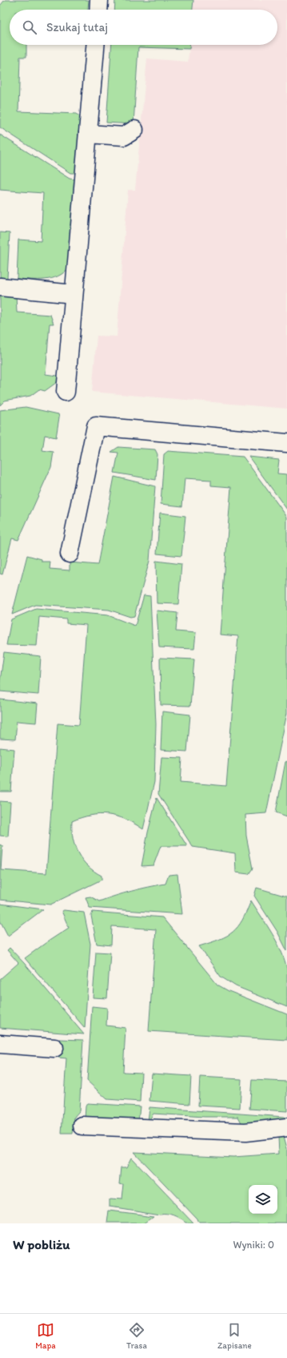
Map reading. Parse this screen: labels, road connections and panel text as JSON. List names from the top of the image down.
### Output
{
  "page": {
    "search": "Szukaj tutaj",
    "heading": ["W pobliżu", "Wyniki: 0"],
    "nav": ["Mapa", "Trasa", "Zapisane"]
  }
}
